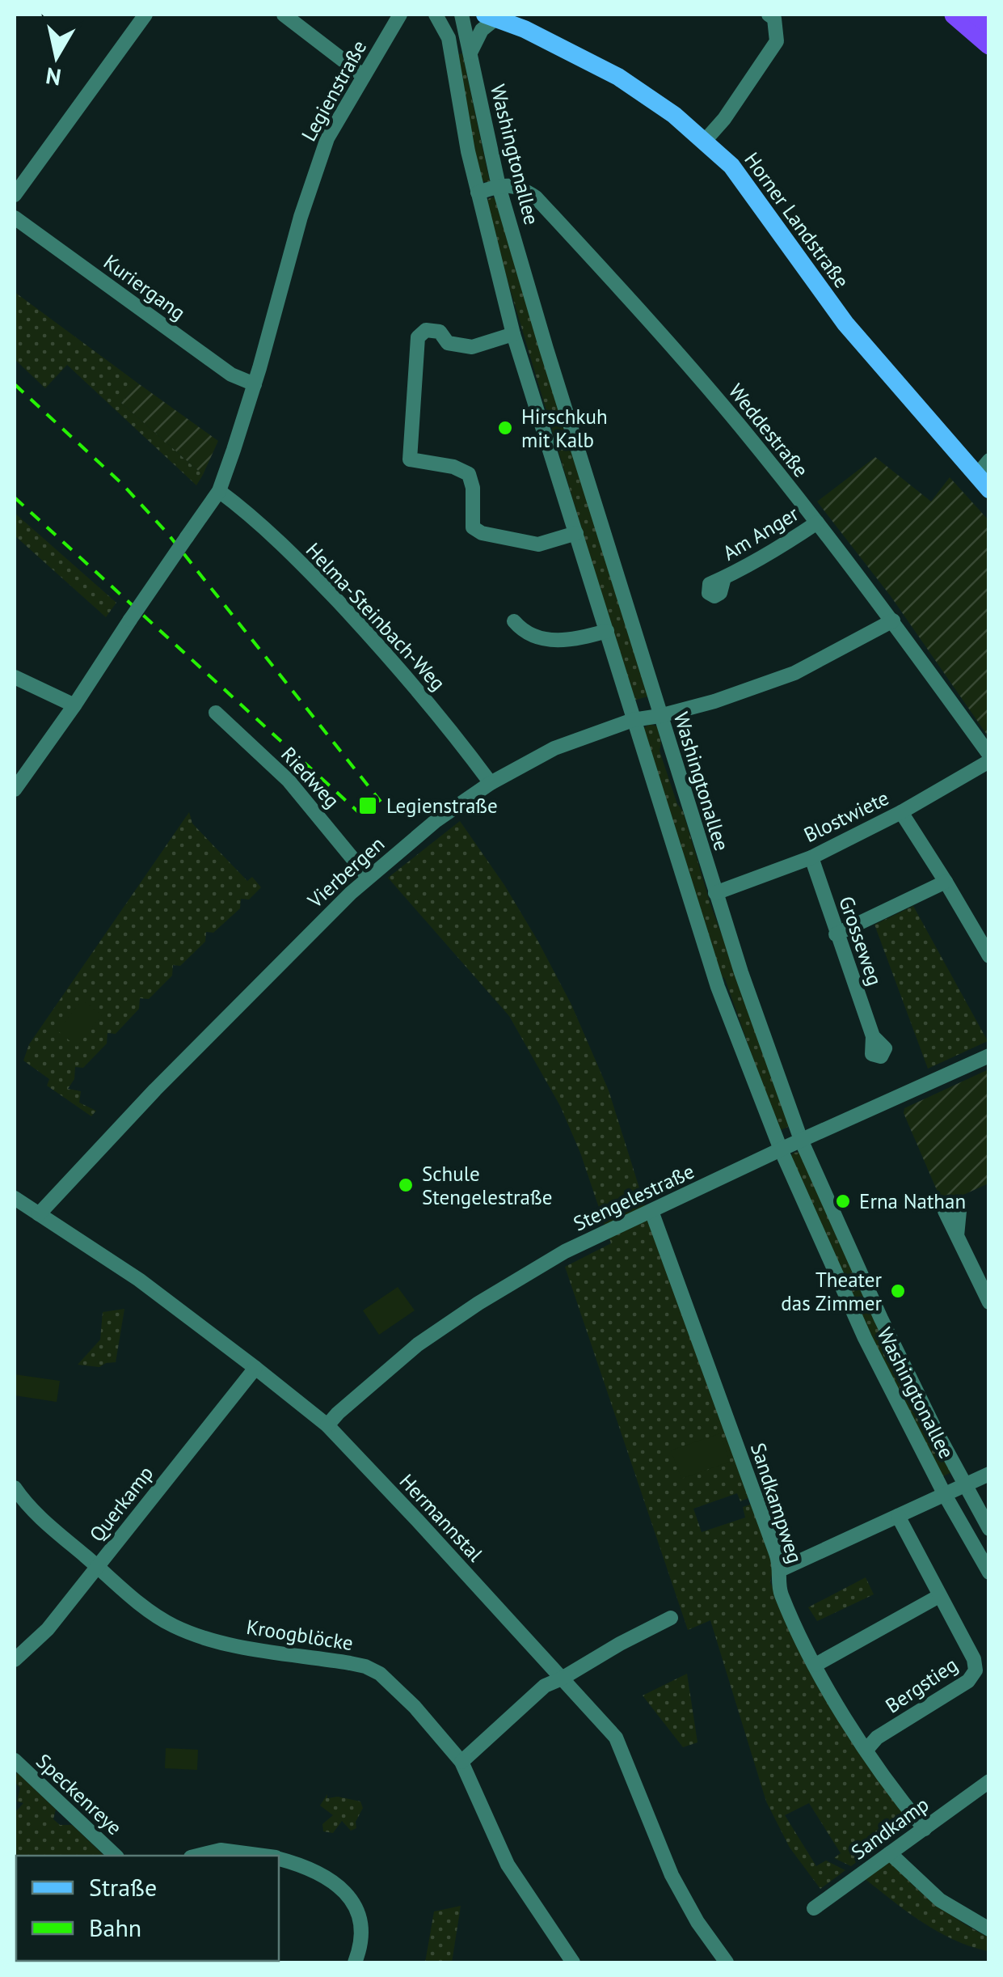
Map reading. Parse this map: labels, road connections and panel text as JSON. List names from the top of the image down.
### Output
{
  "streets": {
    "main road": ["Horner Landstraße"],
    "street": [
      "Legienstraße",
      "Washingtonallee",
      "Kuriergang",
      "Weddestraße",
      "Am Anger",
      "Helma-Steinbach-Weg",
      "Riedweg",
      "Blostwiete",
      "Vierbergen",
      "Grosseweg",
      "Stengelestraße",
      "Sandkampweg",
      "Querkamp",
      "Hermannstal",
      "Kroogblöcke",
      "Bergstieg",
      "Speckenreye",
      "Sandkamp"
    ]
  },
  "crossings": [
    ["Legienstraße", "Kuriergang"],
    ["Legienstraße", "Helma-Steinbach-Weg"],
    ["Washingtonallee", "Weddestraße"],
    ["Washingtonallee", "Blostwiete"],
    ["Washingtonallee", "Vierbergen"],
    ["Washingtonallee", "Stengelestraße"],
    ["Weddestraße", "Am Anger"],
    ["Weddestraße", "Vierbergen"],
    ["Helma-Steinbach-Weg", "Vierbergen"],
    ["Riedweg", "Vierbergen"],
    ["Blostwiete", "Grosseweg"],
    ["Vierbergen", "Hermannstal"],
    ["Stengelestraße", "Sandkampweg"],
    ["Stengelestraße", "Hermannstal"],
    ["Sandkampweg", "Bergstieg"],
    ["Sandkampweg", "Sandkamp"],
    ["Querkamp", "Hermannstal"],
    ["Querkamp", "Kroogblöcke"]
  ],
  "places": {
    "other": [
      "Hirschkuh mit Kalb",
      "Schule Stengelestraße",
      "Erna Nathan",
      "Theater das Zimmer"
    ],
    "transit": ["Legienstraße"]
  },
  "legend": ["Straße", "Bahn"],
  "north": "bottom"
}
